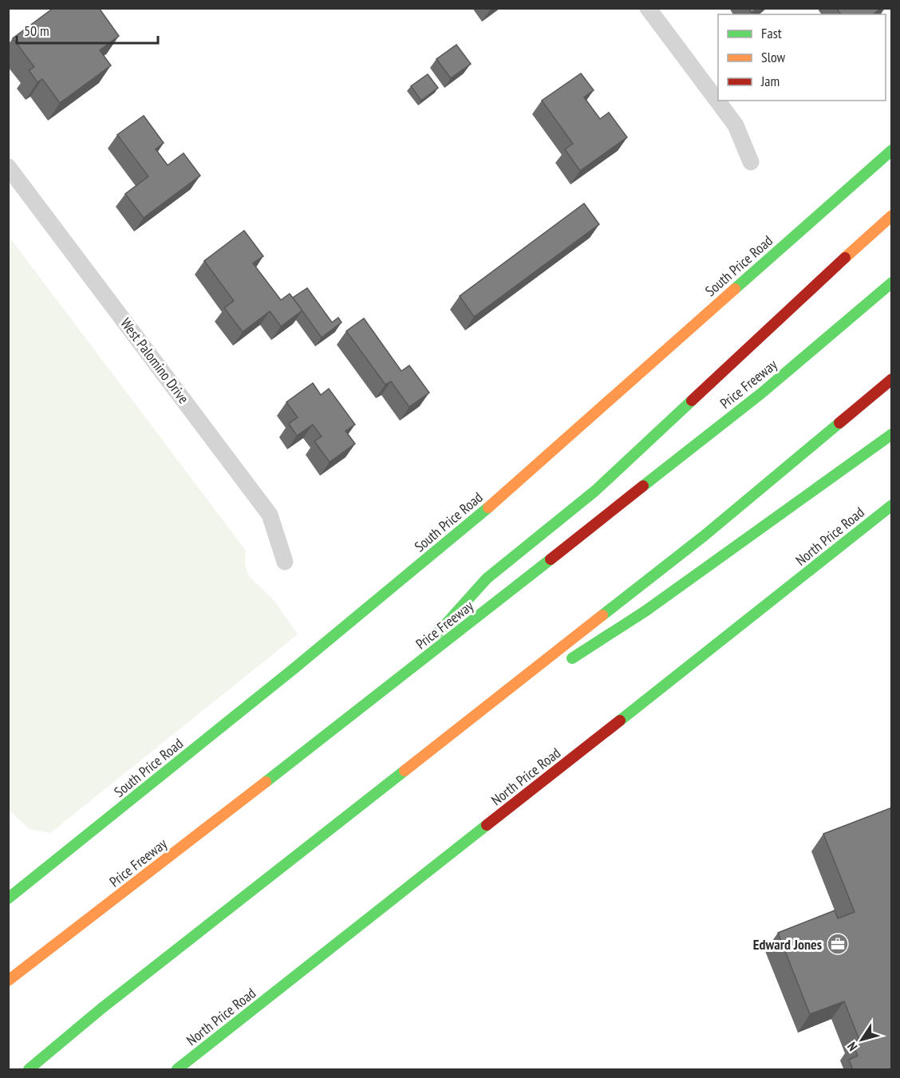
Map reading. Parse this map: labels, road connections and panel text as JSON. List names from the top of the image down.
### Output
{
  "streets": {
    "main road": ["South Price Road", "Price Freeway", "North Price Road"],
    "street": ["West Palomino Drive"]
  },
  "places": {
    "office": ["Edward Jones"]
  },
  "legend": ["Fast", "Slow", "Jam"],
  "scale_bar": "50 m",
  "north": "bottom left"
}
